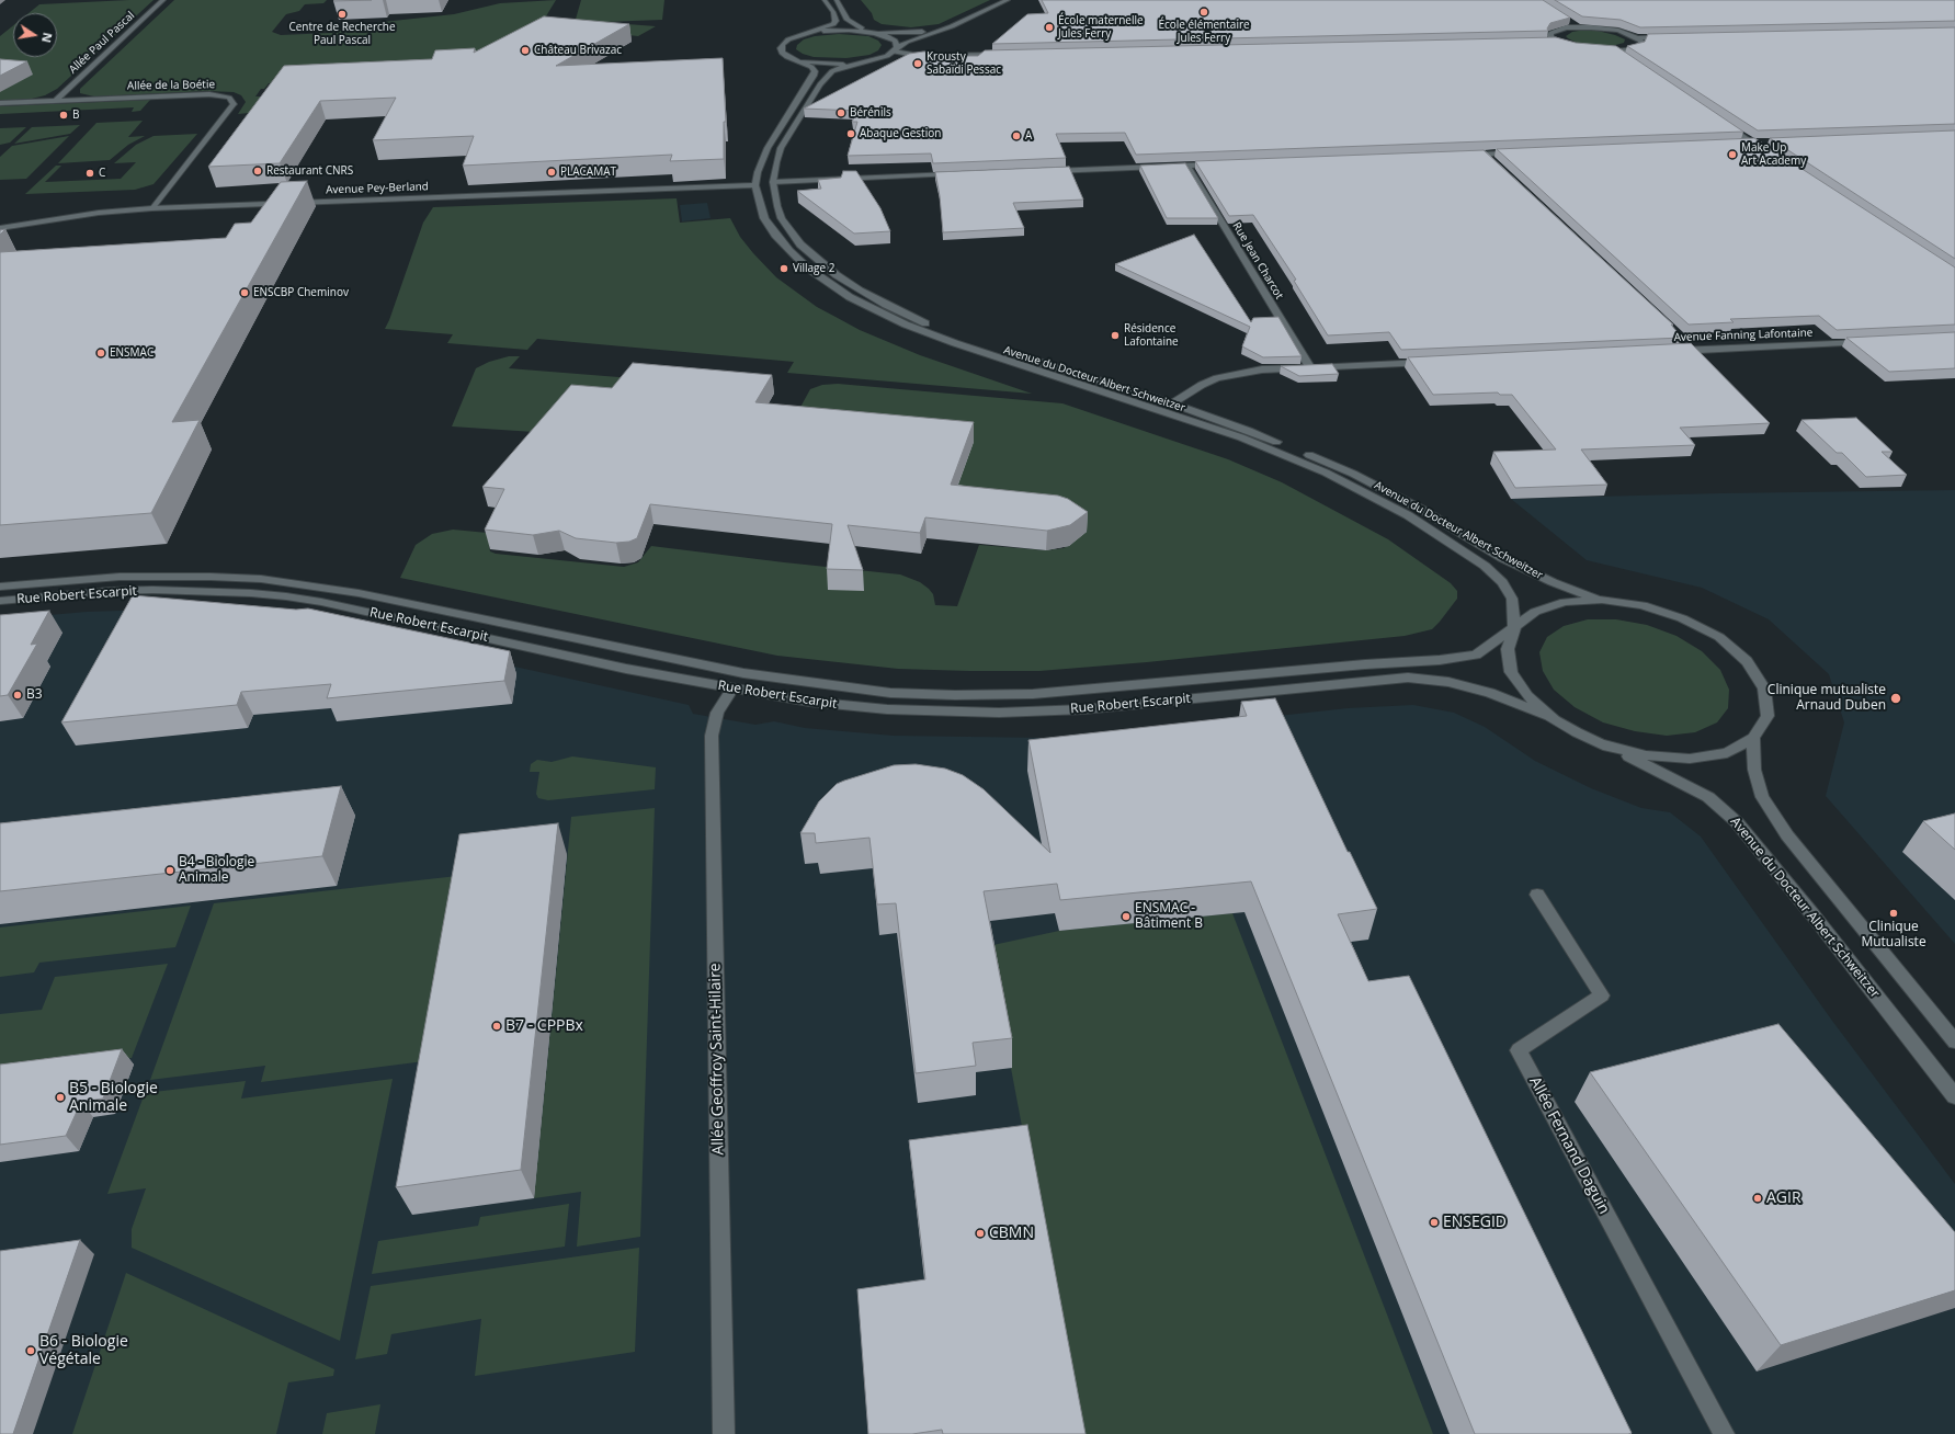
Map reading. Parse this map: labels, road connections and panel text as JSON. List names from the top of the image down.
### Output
{
  "streets": {
    "street": [
      "Allée Paul Pascal",
      "Allée de la Boétie",
      "Avenue Pey-Berland",
      "Rue Jean Charcot",
      "Avenue Fanning Lafontaine",
      "Avenue du Docteur Albert Schweitzer",
      "Rue Robert Escarpit",
      "Allée Geoffroy Saint-Hilaire",
      "Allée Fernand Daguin"
    ]
  },
  "crossings": [
    ["Allée Paul Pascal", "Allée de la Boétie"],
    ["Allée de la Boétie", "Avenue Pey-Berland"],
    ["Avenue Pey-Berland", "Avenue du Docteur Albert Schweitzer"],
    ["Avenue du Docteur Albert Schweitzer", "Rue Robert Escarpit"],
    ["Rue Robert Escarpit", "Allée Geoffroy Saint-Hilaire"]
  ],
  "places": [
    "École élémentaire Jules Ferry",
    "Centre de Recherche Paul Pascal",
    "École maternelle Jules Ferry",
    "Château Brivazac",
    "Krousty Sabaïdi Pessac",
    "Bérénils",
    "B",
    "Abaque Gestion",
    "A",
    "Make Up Art Academy",
    "Restaurant CNRS",
    "PLACAMAT",
    "C",
    "Village 2",
    "ENSCBP Cheminov",
    "Résidence Lafontaine",
    "ENSMAC",
    "B3",
    "Clinique mutualiste Arnaud Duben",
    "B4 - Biologie Animale",
    "Clinique Mutualiste",
    "ENSMAC - Bâtiment B",
    "B7 - CPPBx",
    "B5 - Biologie Animale",
    "AGIR",
    "ENSEGID",
    "CBMN",
    "B6 - Biologie Végétale"
  ],
  "north": "right"
}
